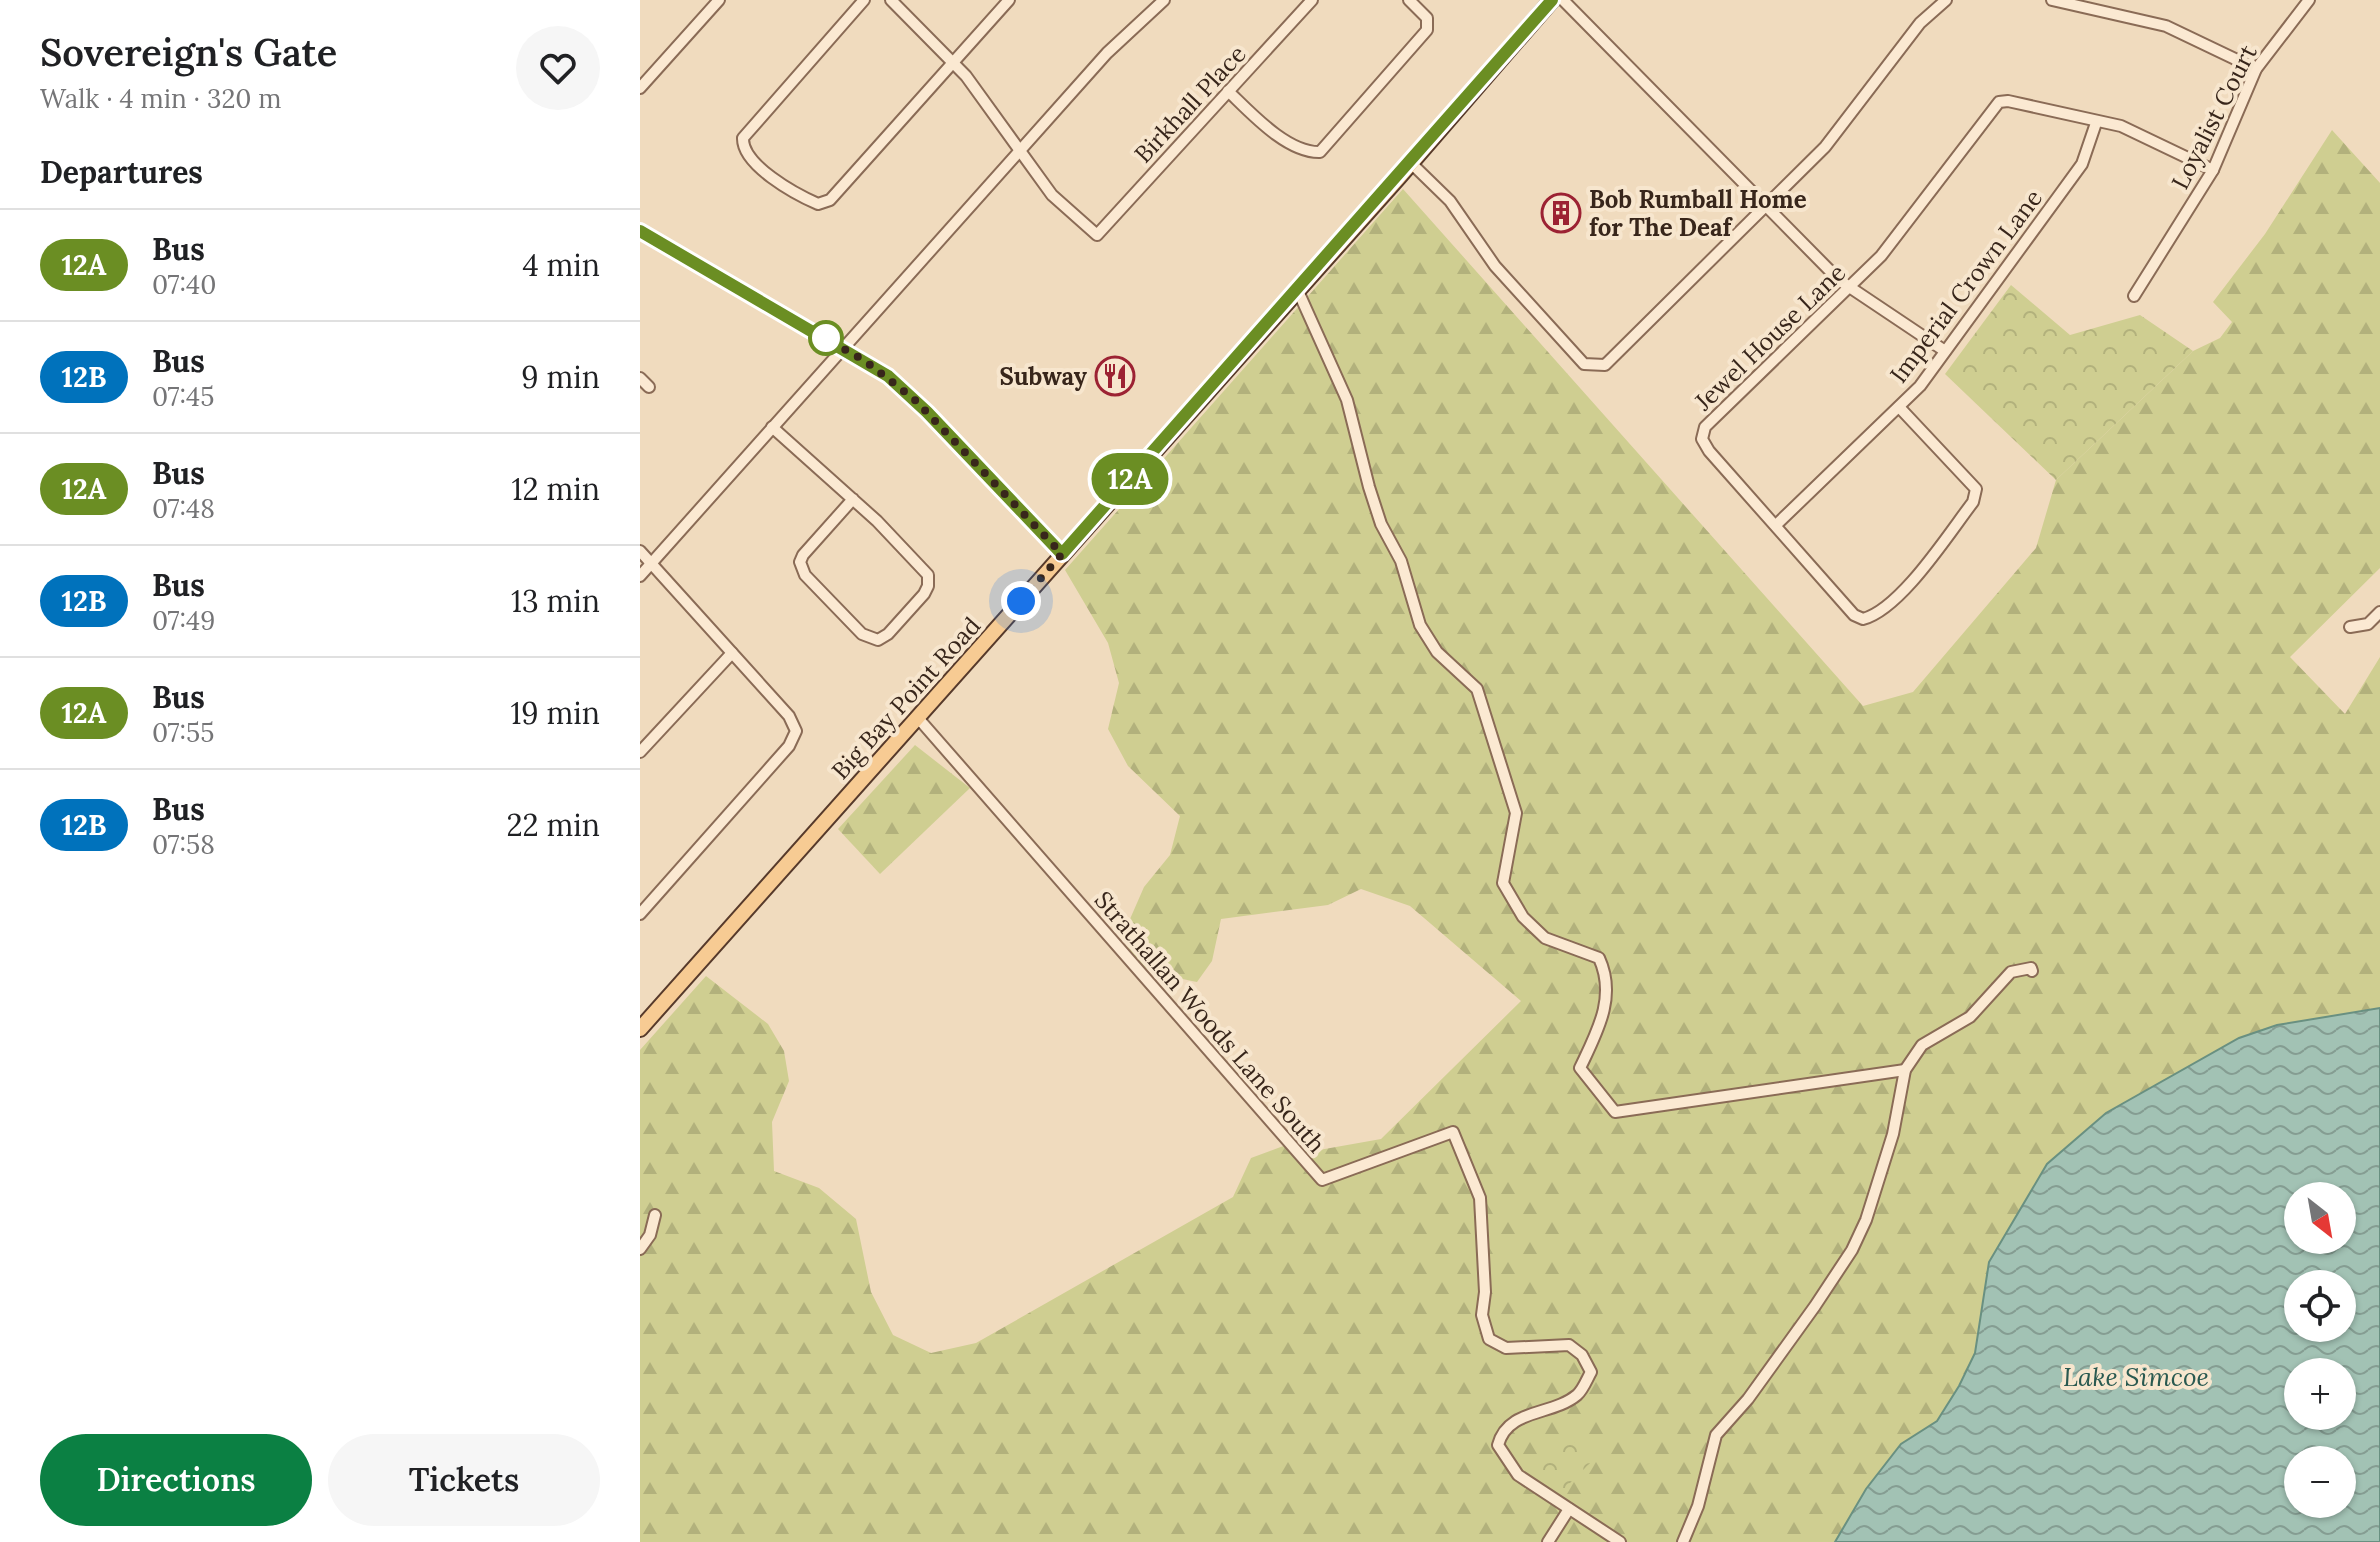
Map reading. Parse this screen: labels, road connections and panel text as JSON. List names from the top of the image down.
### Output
{
  "streets": {
    "main road": ["Big Bay Point Road"],
    "street": [
      "Birkhall Place",
      "Loyalist Court",
      "Imperial Crown Lane",
      "Jewel House Lane",
      "Strathallan Woods Lane South"
    ]
  },
  "crossings": [
    ["Loyalist Court", "Jewel House Lane"],
    ["Imperial Crown Lane", "Jewel House Lane"],
    ["Big Bay Point Road", "Strathallan Woods Lane South"]
  ],
  "water": ["Lake Simcoe"],
  "places": {
    "building": ["Bob Rumball Home for The Deaf"],
    "restaurant": ["Subway"]
  },
  "lines": ["bus line 12A"],
  "north": "bottom right",
  "page": {
    "heading": [
      ["Sovereign's Gate", "Walk · 4 min · 320 m"],
      "Departures"
    ],
    "on_map": "12A",
    "list": [
      {
        "mark": "12A",
        "name": "Bus",
        "note": "07:40",
        "value": "4 min"
      },
      {
        "mark": "12B",
        "name": "Bus",
        "note": "07:45",
        "value": "9 min"
      },
      {
        "mark": "12A",
        "name": "Bus",
        "note": "07:48",
        "value": "12 min"
      },
      {
        "mark": "12B",
        "name": "Bus",
        "note": "07:49",
        "value": "13 min"
      },
      {
        "mark": "12A",
        "name": "Bus",
        "note": "07:55",
        "value": "19 min"
      },
      {
        "mark": "12B",
        "name": "Bus",
        "note": "07:58",
        "value": "22 min"
      }
    ],
    "map_buttons": ["+", "−"],
    "buttons": ["Directions", "Tickets"]
  }
}
